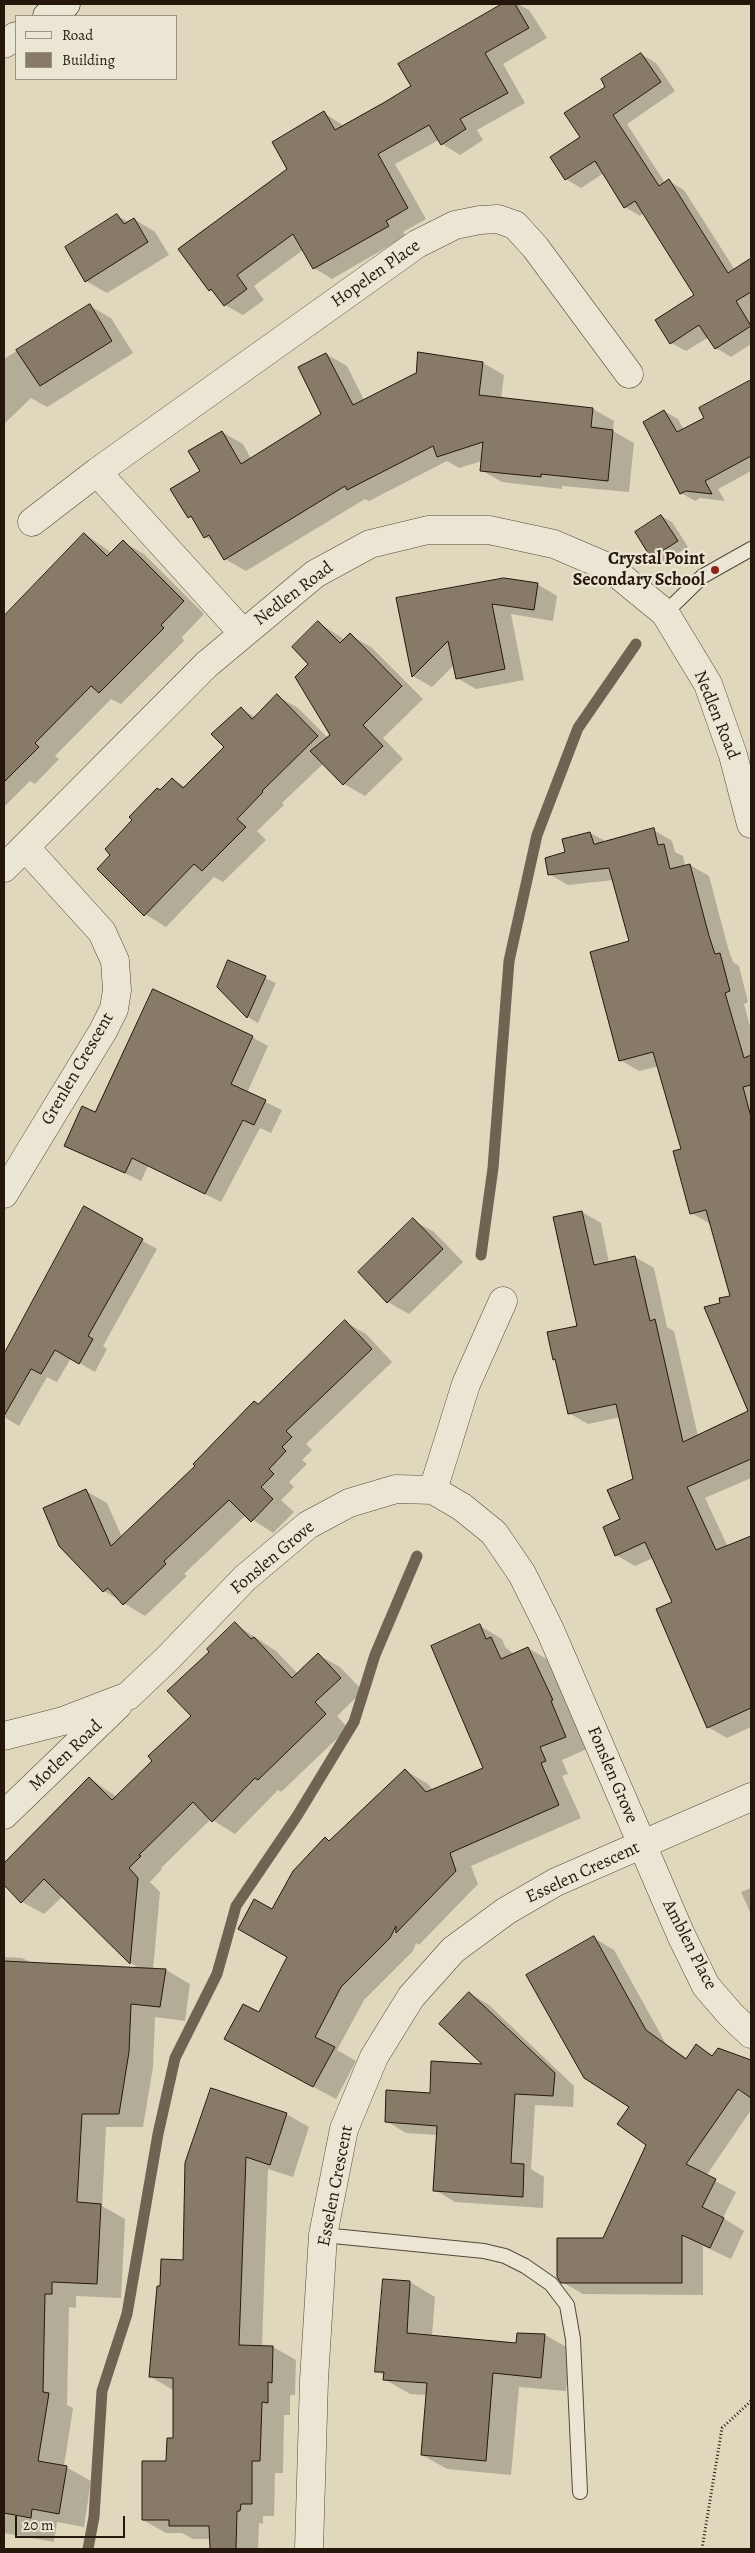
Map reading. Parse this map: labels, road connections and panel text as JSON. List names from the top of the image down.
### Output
{
  "streets": {
    "street": [
      "Hopelen Place",
      "Nedlen Road",
      "Grenlen Crescent",
      "Fonslen Grove",
      "Motlen Road",
      "Esselen Crescent",
      "Amblen Place"
    ]
  },
  "crossings": [
    ["Nedlen Road", "Grenlen Crescent"],
    ["Fonslen Grove", "Motlen Road"],
    ["Fonslen Grove", "Esselen Crescent"],
    ["Fonslen Grove", "Amblen Place"],
    ["Esselen Crescent", "Amblen Place"]
  ],
  "places": ["Crystal Point Secondary School"],
  "legend": ["Road", "Building"],
  "scale_bar": "20 m"
}
